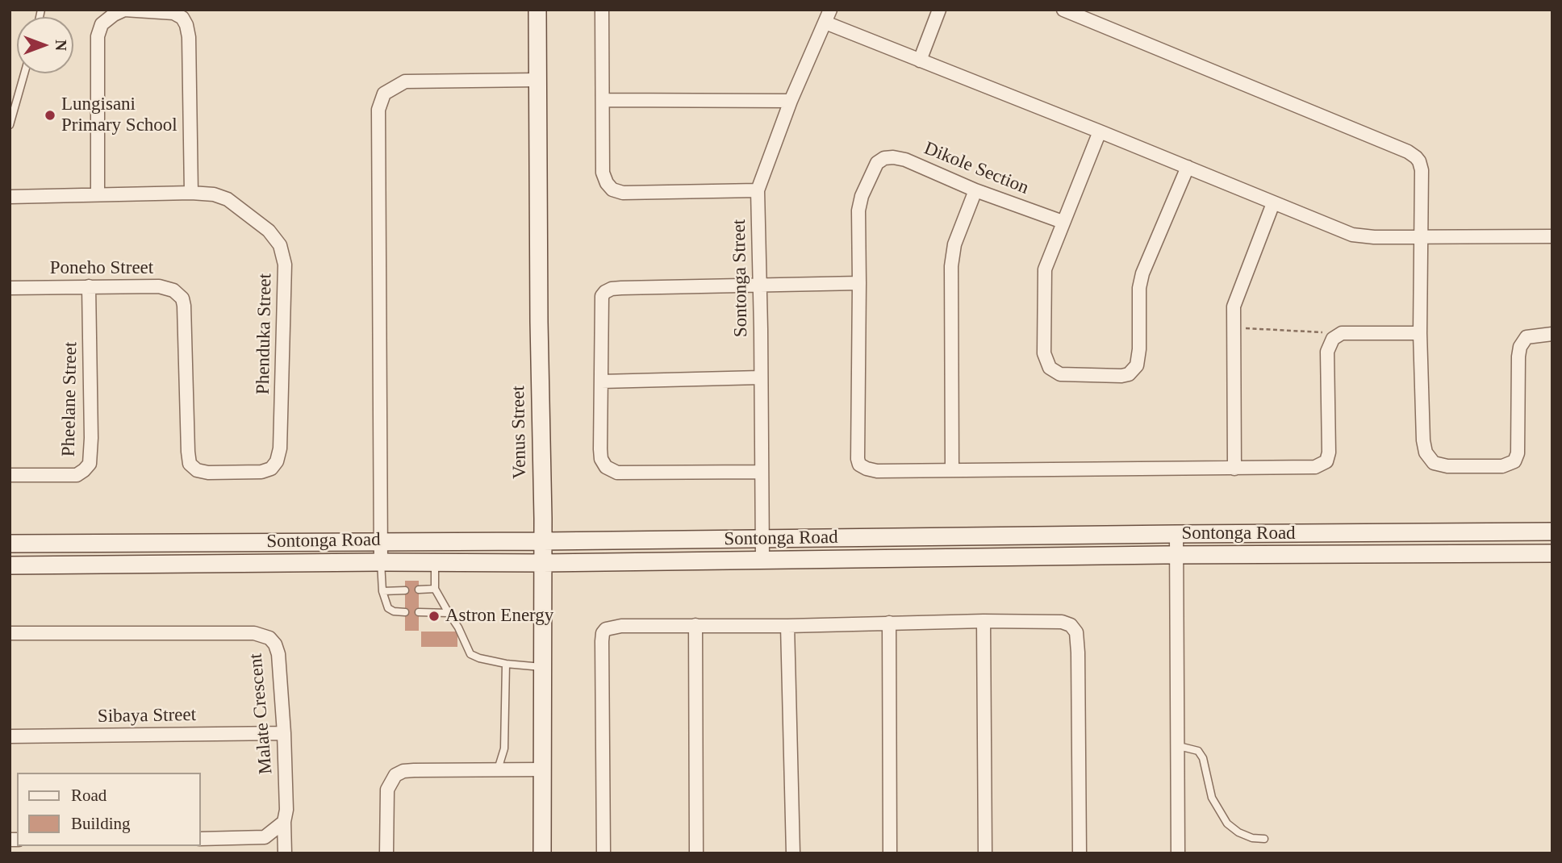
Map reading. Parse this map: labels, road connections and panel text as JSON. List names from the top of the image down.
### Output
{
  "streets": {
    "main road": ["Venus Street", "Sontonga Road"],
    "street": [
      "Dikole Section",
      "Poneho Street",
      "Sontonga Street",
      "Phenduka Street",
      "Pheelane Street",
      "Malate Crescent",
      "Sibaya Street"
    ]
  },
  "crossings": [
    ["Poneho Street", "Phenduka Street"],
    ["Poneho Street", "Pheelane Street"],
    ["Sontonga Street", "Sontonga Road"],
    ["Venus Street", "Sontonga Road"],
    ["Malate Crescent", "Sibaya Street"]
  ],
  "places": ["Lungisani Primary School", "Astron Energy"],
  "legend": ["Road", "Building"],
  "north": "right"
}
